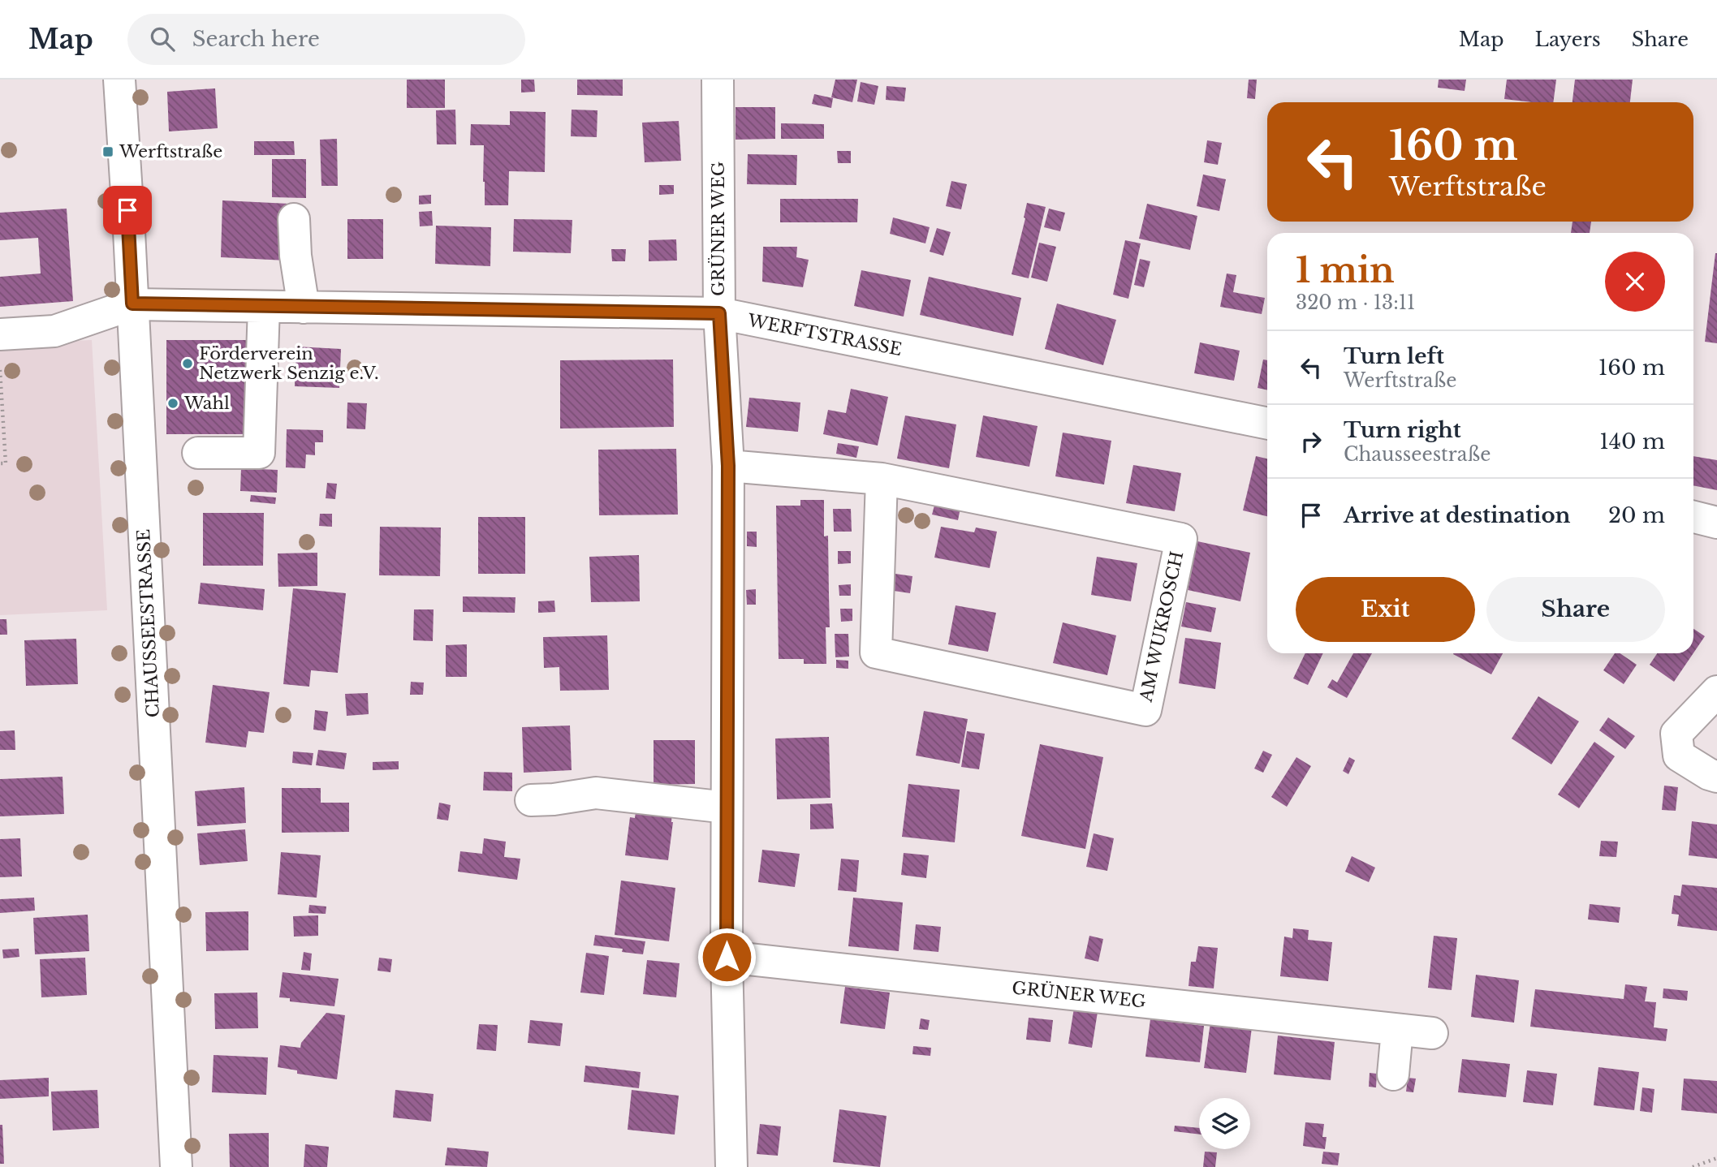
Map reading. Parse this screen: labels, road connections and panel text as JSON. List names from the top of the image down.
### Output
{
  "streets": {
    "street": [
      "GRÜNER WEG",
      "WERFTSTRASSE",
      "CHAUSSEESTRASSE",
      "AM WUKROSCH"
    ]
  },
  "crossings": [
    ["GRÜNER WEG", "WERFTSTRASSE"],
    ["GRÜNER WEG", "AM WUKROSCH"],
    ["WERFTSTRASSE", "CHAUSSEESTRASSE"]
  ],
  "places": {
    "transit": ["Werftstraße"],
    "other": ["Förderverein Netzwerk Senzig e.V.", "Wahl"]
  },
  "page": {
    "header": "Map",
    "search": "Search here",
    "nav": ["Map", "Layers", "Share"],
    "turn": ["160 m", "Werftstraße"],
    "heading": ["1 min", "320 m · 13:11"],
    "list": [
      {
        "name": "Turn left",
        "note": "Werftstraße",
        "value": "160 m"
      },
      {
        "name": "Turn right",
        "note": "Chausseestraße",
        "value": "140 m"
      },
      {
        "name": "Arrive at destination",
        "value": "20 m"
      }
    ],
    "buttons": ["Exit", "Share"]
  }
}
